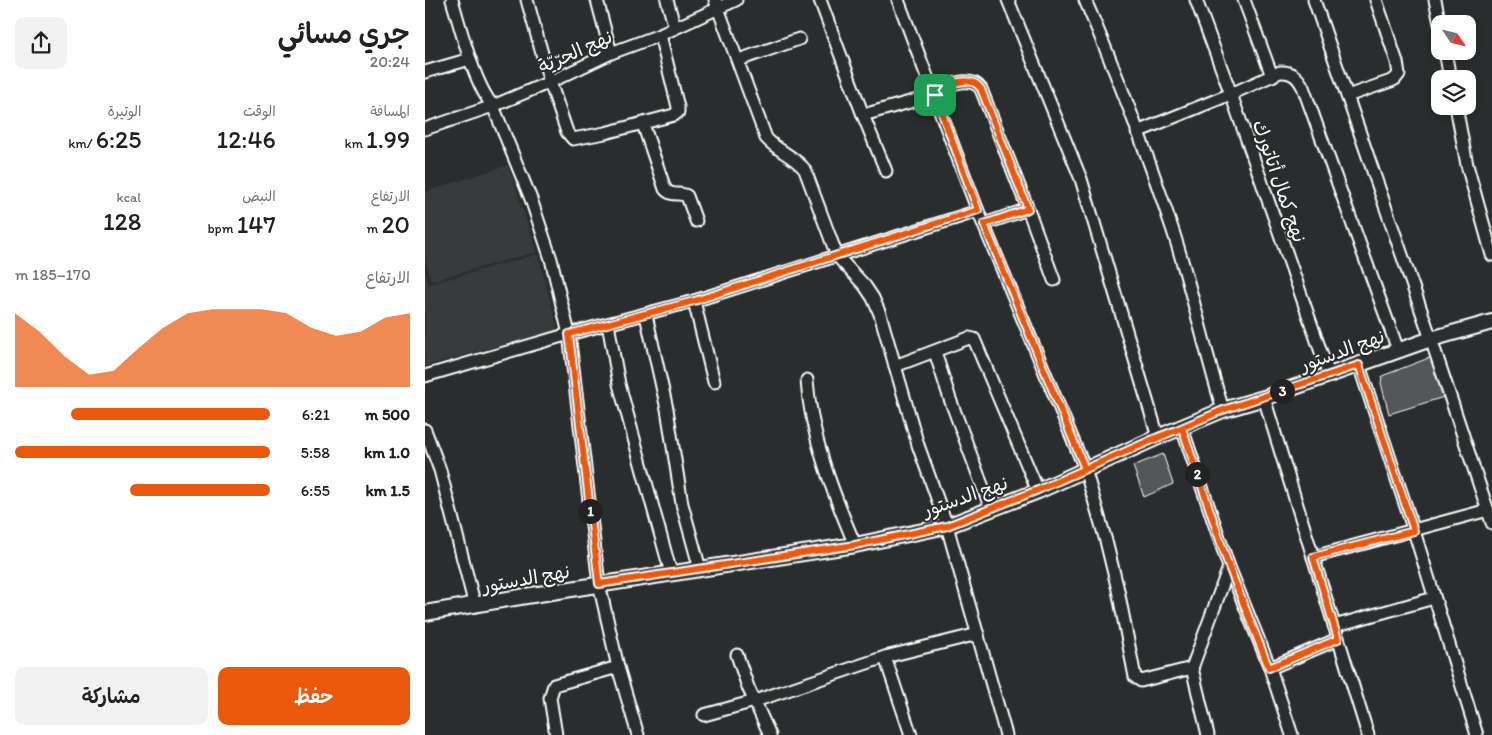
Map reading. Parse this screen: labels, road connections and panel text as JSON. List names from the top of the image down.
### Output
{
  "streets": {
    "street": ["نهج الحرّيّة", "نهج كمال أتاتورك", "نهج الدستور"]
  },
  "crossings": [
    ["نهج كمال أتاتورك", "نهج الدستور"]
  ],
  "north": "bottom right",
  "page": {
    "heading": ["جري مسائي", "20:24"],
    "stats": [
      ["المسافة", "1.99 km"],
      ["الوقت", "12:46"],
      ["الوتيرة", "6:25 /km"],
      ["الارتفاع", "20 m"],
      ["النبض", "147 bpm"],
      ["kcal", "128"]
    ],
    "chart": ["الارتفاع", "170–185 m"],
    "pins": ["3", "2", "1"],
    "list": [
      {
        "name": "500 m",
        "note": "6:21"
      },
      {
        "name": "1.0 km",
        "note": "5:58"
      },
      {
        "name": "1.5 km",
        "note": "6:55"
      }
    ],
    "buttons": ["حفظ", "مشاركة"]
  }
}
